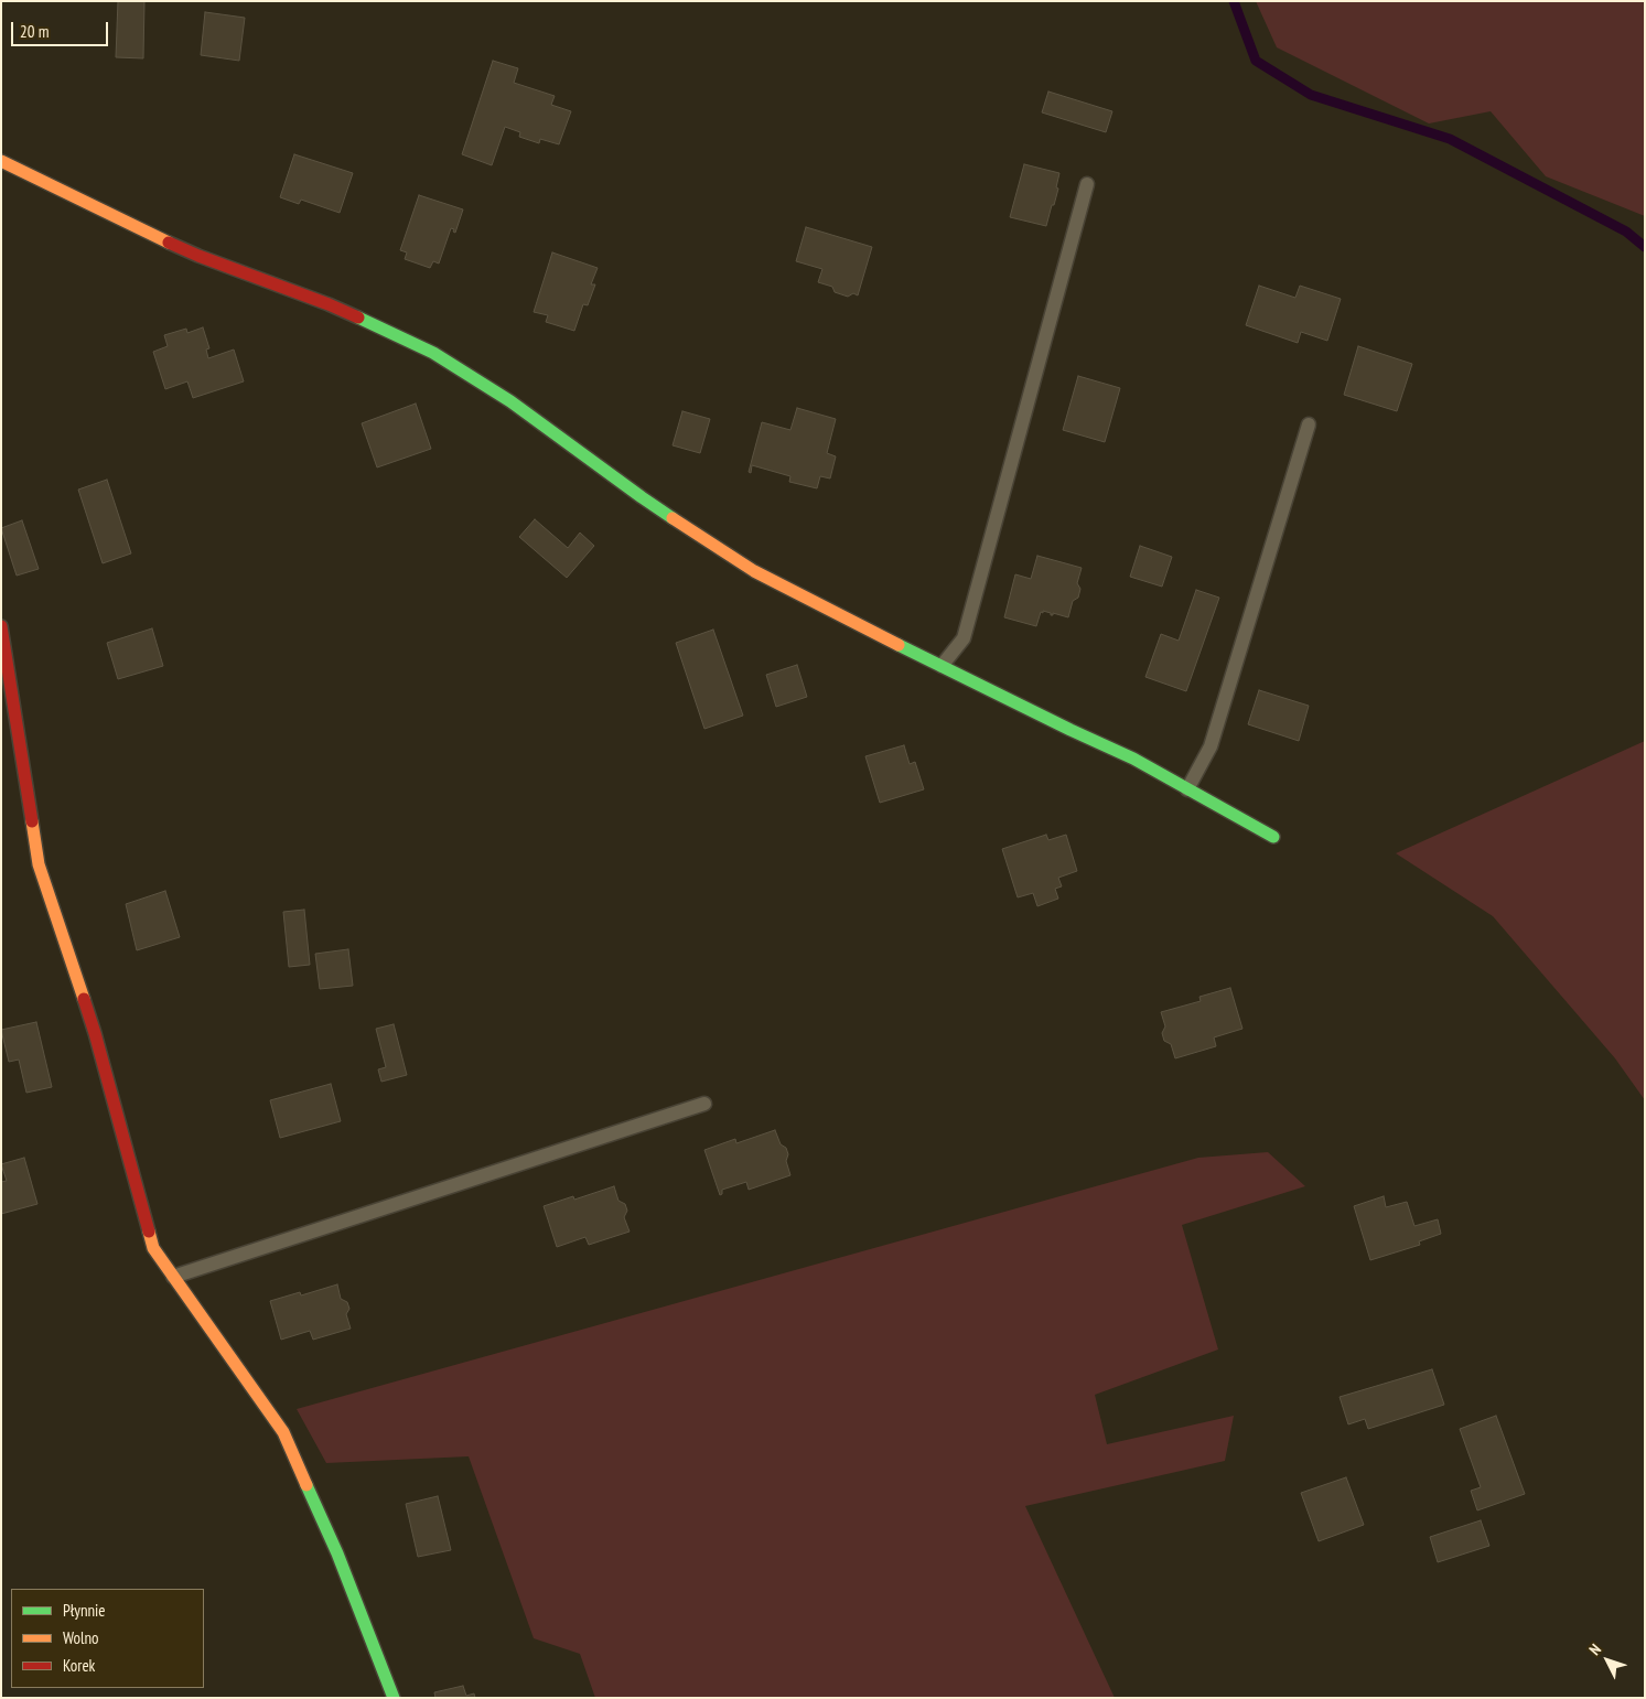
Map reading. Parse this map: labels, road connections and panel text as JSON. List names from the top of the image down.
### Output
{
  "legend": ["Płynnie", "Wolno", "Korek"],
  "scale_bar": "20 m",
  "north": "top left"
}
